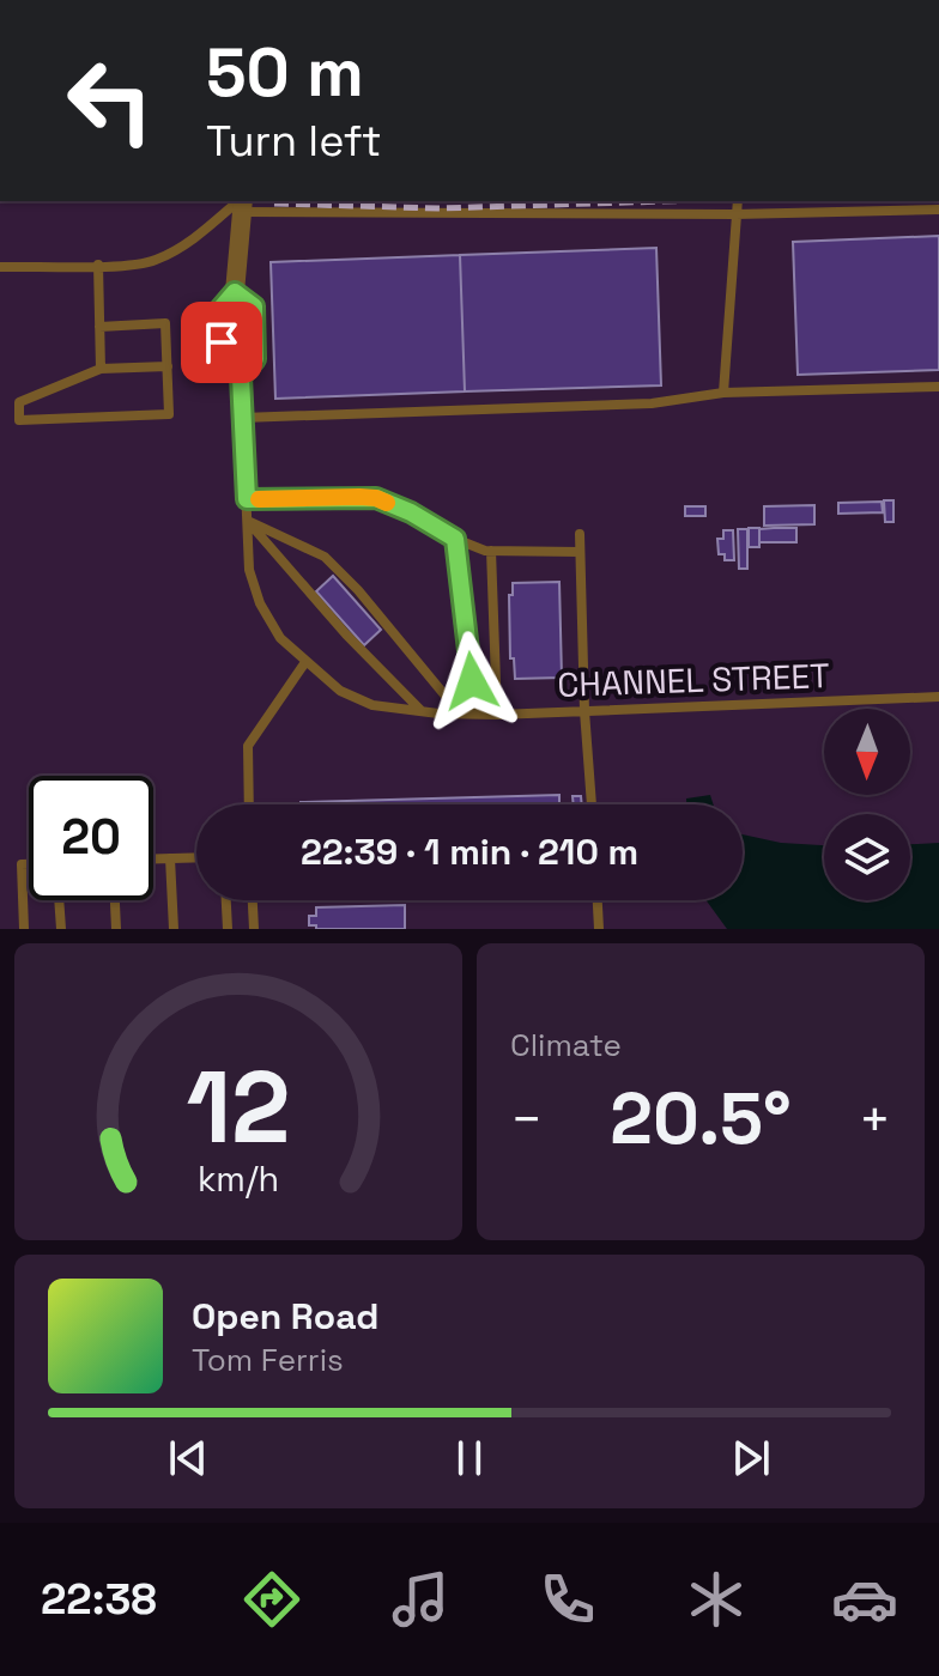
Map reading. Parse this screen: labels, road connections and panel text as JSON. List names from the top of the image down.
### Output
{
  "streets": {
    "lane": ["CHANNEL STREET"]
  },
  "north": "bottom",
  "page": {
    "turn": ["50 m", "Turn left"],
    "limit": "20",
    "trip": "22:39 · 1 min · 210 m",
    "tile": "Climate",
    "heat": ["−", "20.5°", "+"],
    "song": ["Open Road", "Tom Ferris"],
    "tabs": "22:38",
    "gauge": ["12", "km/h"]
  }
}
